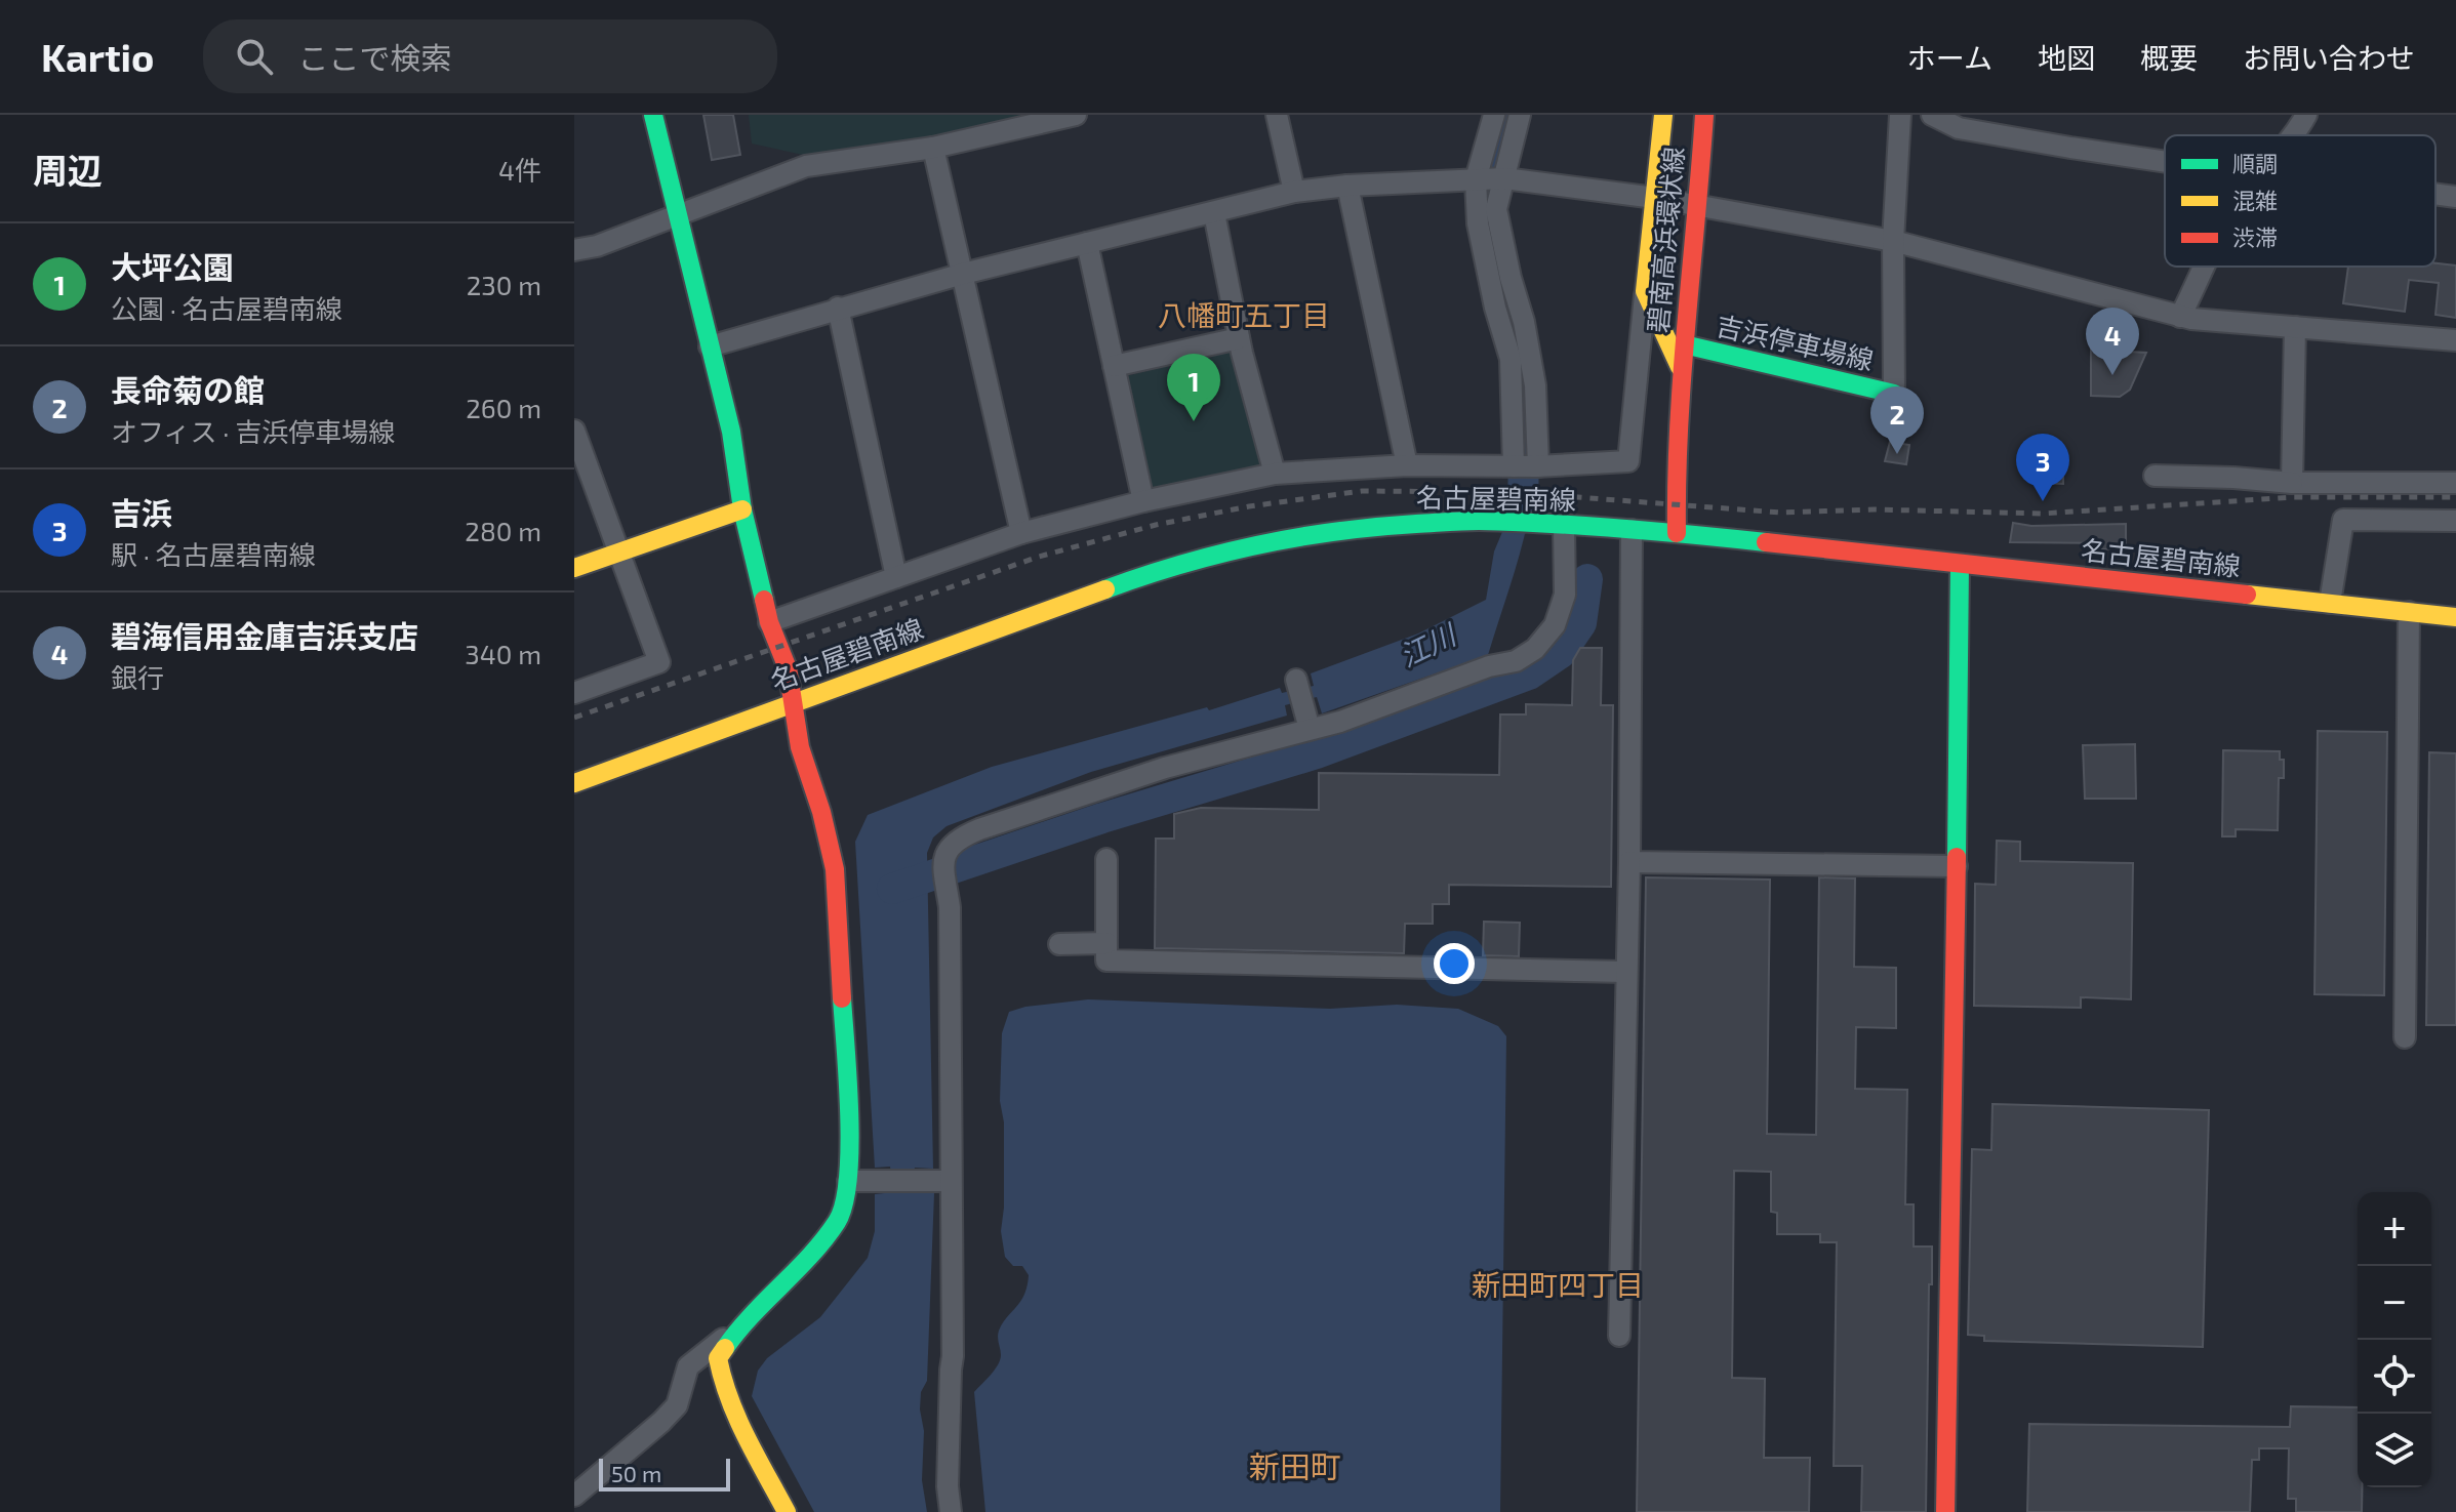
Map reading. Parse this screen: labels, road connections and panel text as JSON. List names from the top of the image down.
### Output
{
  "streets": {
    "main road": ["碧南高浜環状線", "吉浜停車場線", "名古屋碧南線"]
  },
  "crossings": [
    ["碧南高浜環状線", "吉浜停車場線"],
    ["碧南高浜環状線", "名古屋碧南線"]
  ],
  "districts": ["八幡町五丁目", "新田町四丁目", "新田町"],
  "water": ["江川"],
  "legend": ["順調", "混雑", "渋滞"],
  "scale_bar": "50 m",
  "page": {
    "header": "Kartio",
    "search": "ここで検索",
    "nav": [
      "ホーム",
      "地図",
      "概要",
      "お問い合わせ"
    ],
    "heading": ["周辺", "4件"],
    "list": [
      {
        "mark": "1",
        "name": "大坪公園",
        "note": "公園 · 名古屋碧南線",
        "value": "230 m"
      },
      {
        "mark": "2",
        "name": "長命菊の館",
        "note": "オフィス · 吉浜停車場線",
        "value": "260 m"
      },
      {
        "mark": "3",
        "name": "吉浜",
        "note": "駅 · 名古屋碧南線",
        "value": "280 m"
      },
      {
        "mark": "4",
        "name": "碧海信用金庫吉浜支店",
        "note": "銀行",
        "value": "340 m"
      }
    ],
    "pins": [
      "4",
      "1",
      "2",
      "3"
    ],
    "map_buttons": ["+", "−"],
    "scale": "50 m"
  }
}
